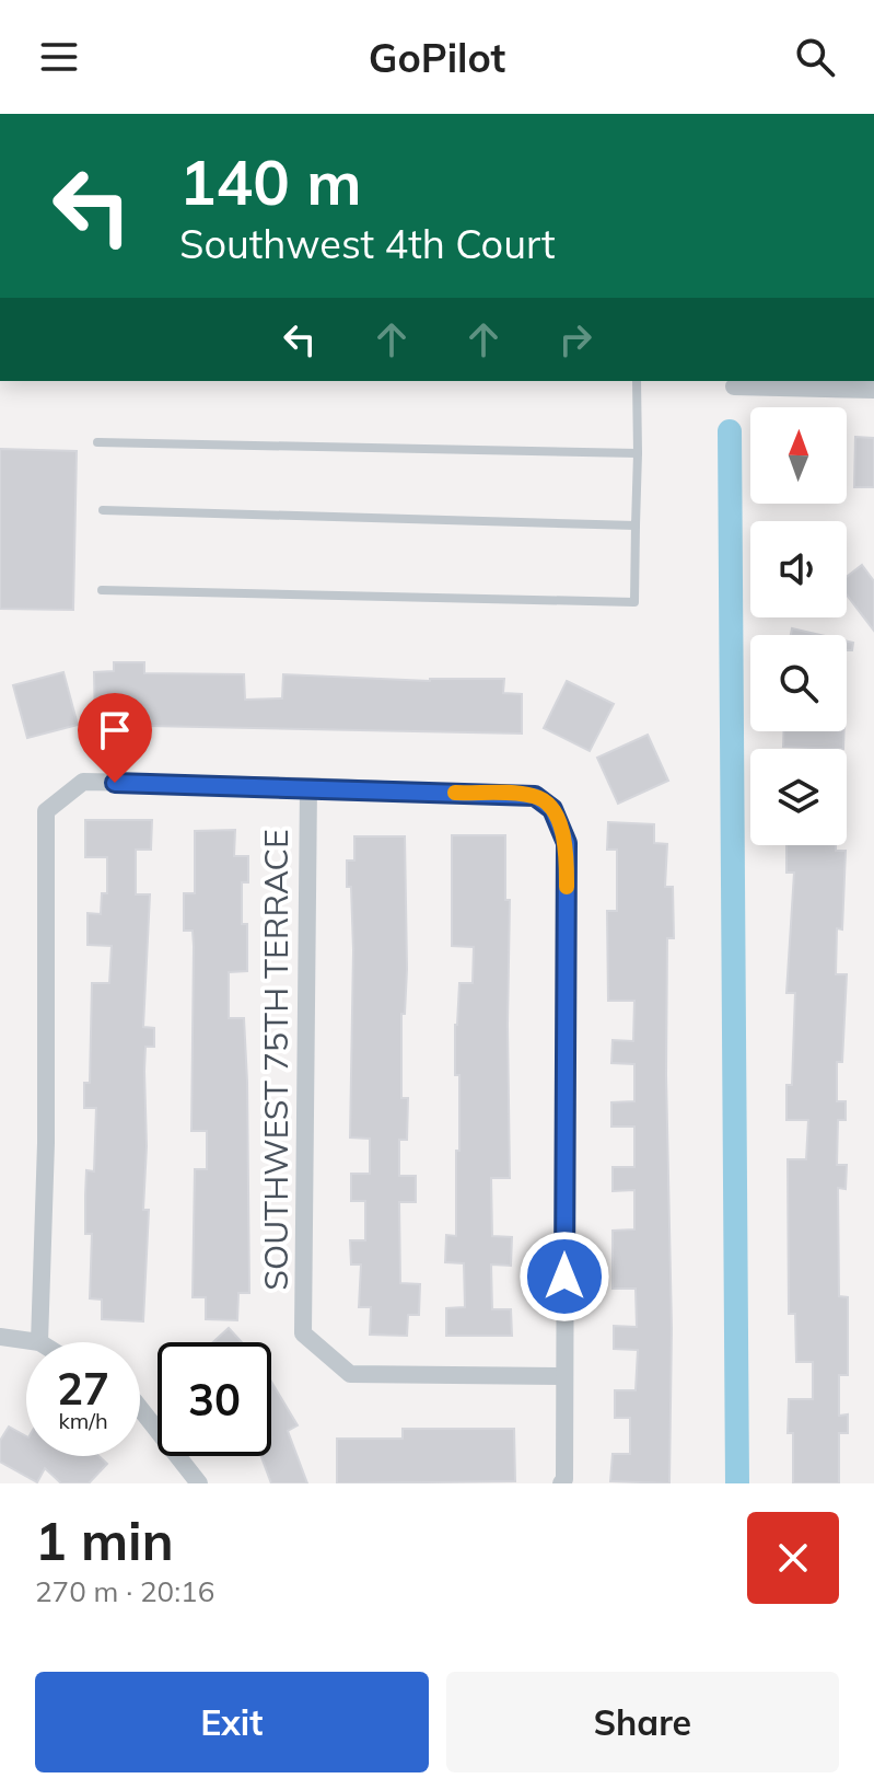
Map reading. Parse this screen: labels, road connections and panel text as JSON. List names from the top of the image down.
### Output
{
  "streets": {
    "street": ["SOUTHWEST 75TH TERRACE"]
  },
  "north": "top",
  "page": {
    "header": "GoPilot",
    "turn": ["140 m", "Southwest 4th Court"],
    "speed": "27 km/h",
    "limit": "30",
    "heading": ["1 min", "270 m · 20:16"],
    "buttons": ["Exit", "Share"]
  }
}
